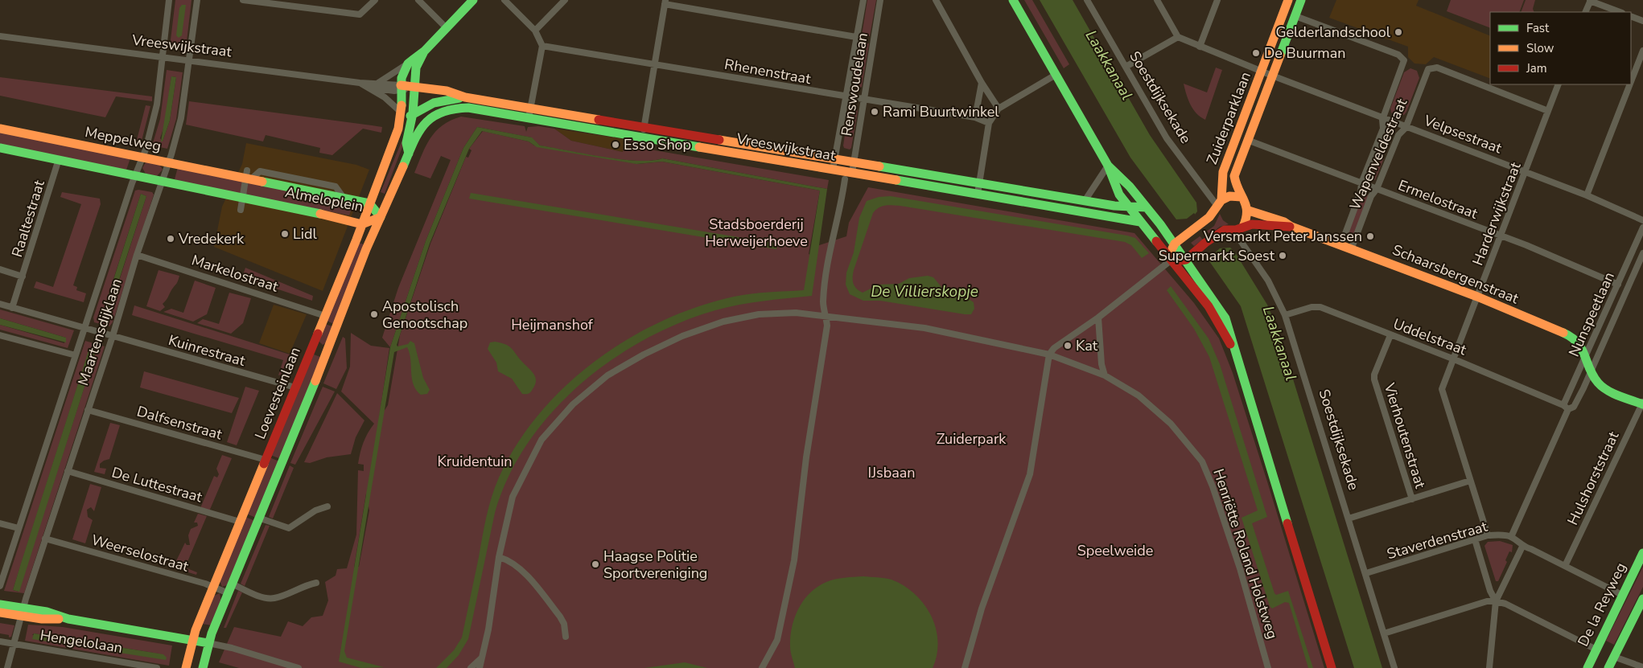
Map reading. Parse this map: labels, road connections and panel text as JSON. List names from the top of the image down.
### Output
{
  "streets": {
    "main road": [
      "Vreeswijkstraat",
      "Zuiderparklaan",
      "Meppelweg",
      "Almeloplein",
      "Schaarsbergenstraat",
      "Loevesteinlaan",
      "De la Reyweg",
      "Hengelolaan"
    ],
    "street": [
      "Rhenenstraat",
      "Renswoudelaan",
      "Soestdijksekade",
      "Velpsestraat",
      "Wapenveldestraat",
      "Ermelostraat",
      "Harderwijkstraat",
      "Raaltestraat",
      "Markelostraat",
      "Nunspeetlaan",
      "Maartensdijklaan",
      "Uddelstraat",
      "Kuinrestraat",
      "Dalfsenstraat",
      "Vierhoutenstraat",
      "Hulshorststraat",
      "De Luttestraat",
      "Staverdenstraat",
      "Weerselostraat",
      "Henriëtte Roland Holstweg"
    ]
  },
  "crossings": [
    ["Vreeswijkstraat", "Renswoudelaan"],
    ["Vreeswijkstraat", "Maartensdijklaan"],
    ["Vreeswijkstraat", "Loevesteinlaan"],
    ["Rhenenstraat", "Renswoudelaan"],
    ["Renswoudelaan", "Henriëtte Roland Holstweg"],
    ["Soestdijksekade", "Zuiderparklaan"],
    ["Soestdijksekade", "Schaarsbergenstraat"],
    ["Soestdijksekade", "Uddelstraat"],
    ["Soestdijksekade", "Staverdenstraat"],
    ["Zuiderparklaan", "Velpsestraat"],
    ["Zuiderparklaan", "Wapenveldestraat"],
    ["Zuiderparklaan", "Ermelostraat"],
    ["Zuiderparklaan", "Schaarsbergenstraat"],
    ["Velpsestraat", "Wapenveldestraat"],
    ["Velpsestraat", "Harderwijkstraat"],
    ["Meppelweg", "Almeloplein"],
    ["Meppelweg", "Maartensdijklaan"],
    ["Wapenveldestraat", "Ermelostraat"],
    ["Wapenveldestraat", "Harderwijkstraat"],
    ["Wapenveldestraat", "Schaarsbergenstraat"],
    ["Almeloplein", "Loevesteinlaan"],
    ["Ermelostraat", "Harderwijkstraat"],
    ["Ermelostraat", "Nunspeetlaan"],
    ["Harderwijkstraat", "Schaarsbergenstraat"],
    ["Harderwijkstraat", "Uddelstraat"],
    ["Harderwijkstraat", "Staverdenstraat"],
    ["Raaltestraat", "Kuinrestraat"],
    ["Markelostraat", "Maartensdijklaan"],
    ["Markelostraat", "Loevesteinlaan"],
    ["Schaarsbergenstraat", "Nunspeetlaan"],
    ["Nunspeetlaan", "Uddelstraat"],
    ["Nunspeetlaan", "Staverdenstraat"],
    ["Maartensdijklaan", "Kuinrestraat"],
    ["Maartensdijklaan", "Dalfsenstraat"],
    ["Maartensdijklaan", "De Luttestraat"],
    ["Maartensdijklaan", "Weerselostraat"],
    ["Maartensdijklaan", "Hengelolaan"],
    ["Uddelstraat", "Vierhoutenstraat"],
    ["Kuinrestraat", "Loevesteinlaan"],
    ["Loevesteinlaan", "Dalfsenstraat"],
    ["Loevesteinlaan", "De Luttestraat"],
    ["Loevesteinlaan", "Weerselostraat"],
    ["Loevesteinlaan", "Hengelolaan"]
  ],
  "water": ["Laakkanaal", "De Villierskopje"],
  "parks": [
    "Stadsboerderij Herweijerhoeve",
    "Heijmanshof",
    "Zuiderpark",
    "Kruidentuin",
    "IJsbaan",
    "Speelweide"
  ],
  "places": [
    "Gelderlandschool",
    "De Buurman",
    "Rami Buurtwinkel",
    "Esso Shop",
    "Lidl",
    "Versmarkt Peter Janssen",
    "Vredekerk",
    "Supermarkt Soest",
    "Apostolisch Genootschap",
    "Kat",
    "Haagse Politie Sportvereniging"
  ],
  "legend": ["Fast", "Slow", "Jam"]
}
